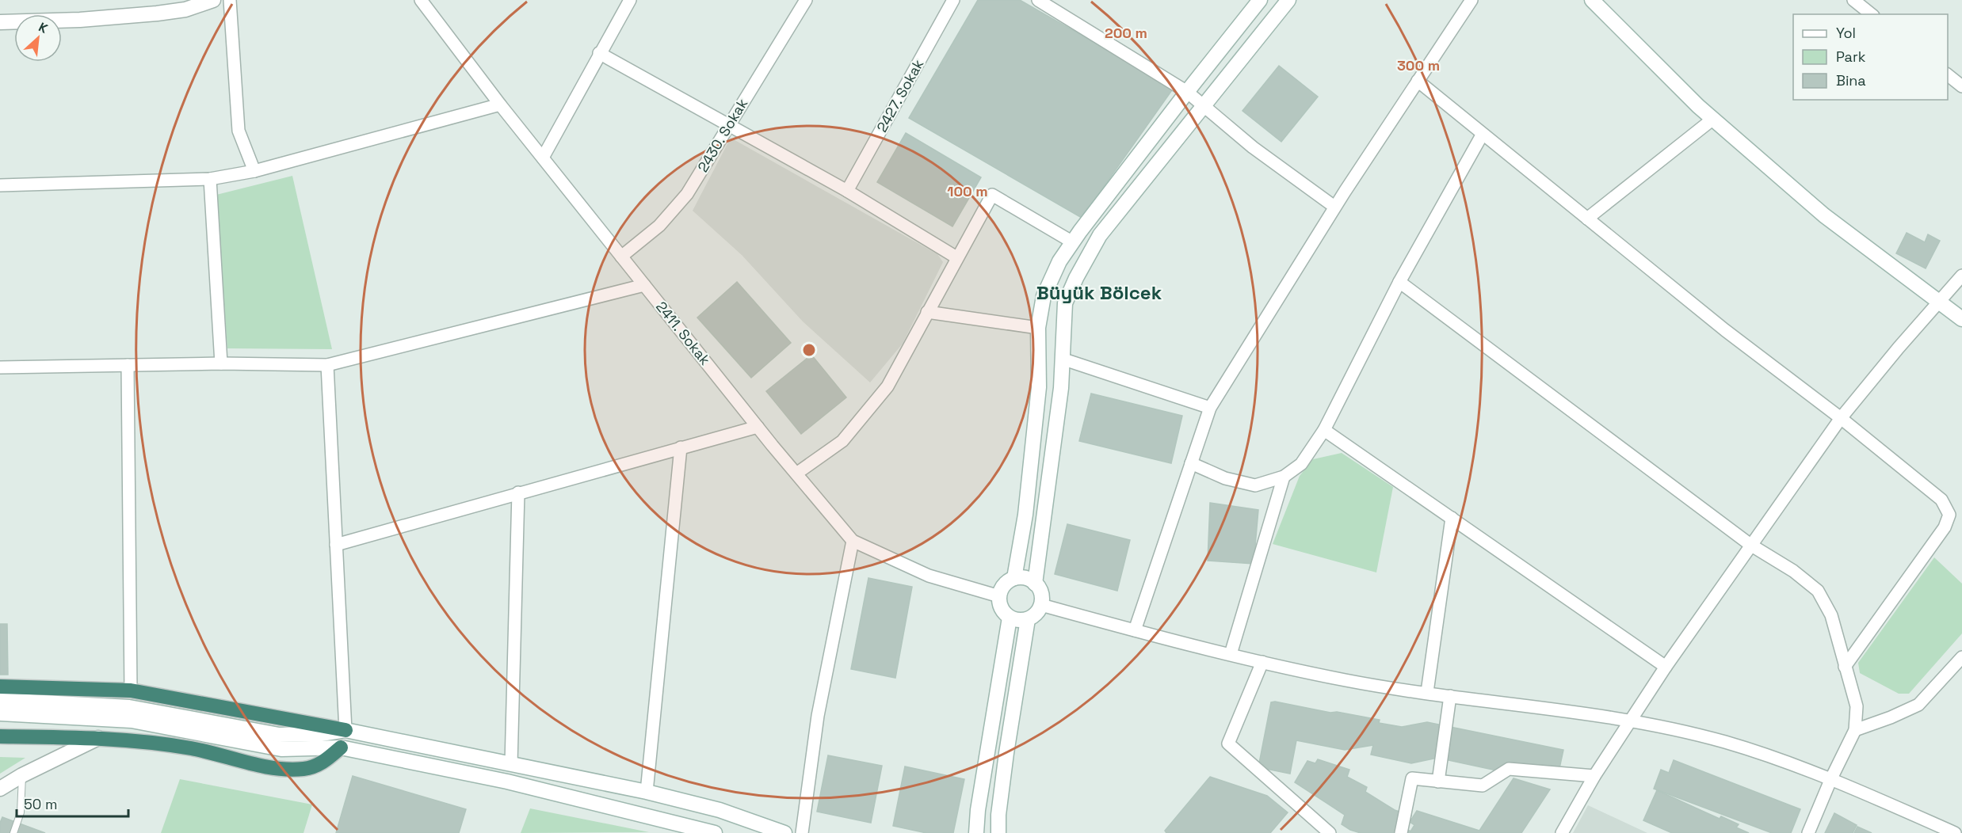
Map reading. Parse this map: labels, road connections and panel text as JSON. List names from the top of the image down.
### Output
{
  "streets": {
    "street": ["2427. Sokak", "2430. Sokak", "2411. Sokak"]
  },
  "crossings": [
    ["2430. Sokak", "2411. Sokak"]
  ],
  "districts": ["Büyük Bölcek"],
  "legend": ["Yol", "Park", "Bina"],
  "scale_bar": "50 m",
  "north": "top right",
  "rings": ["200 m", "300 m", "100 m"]
}
